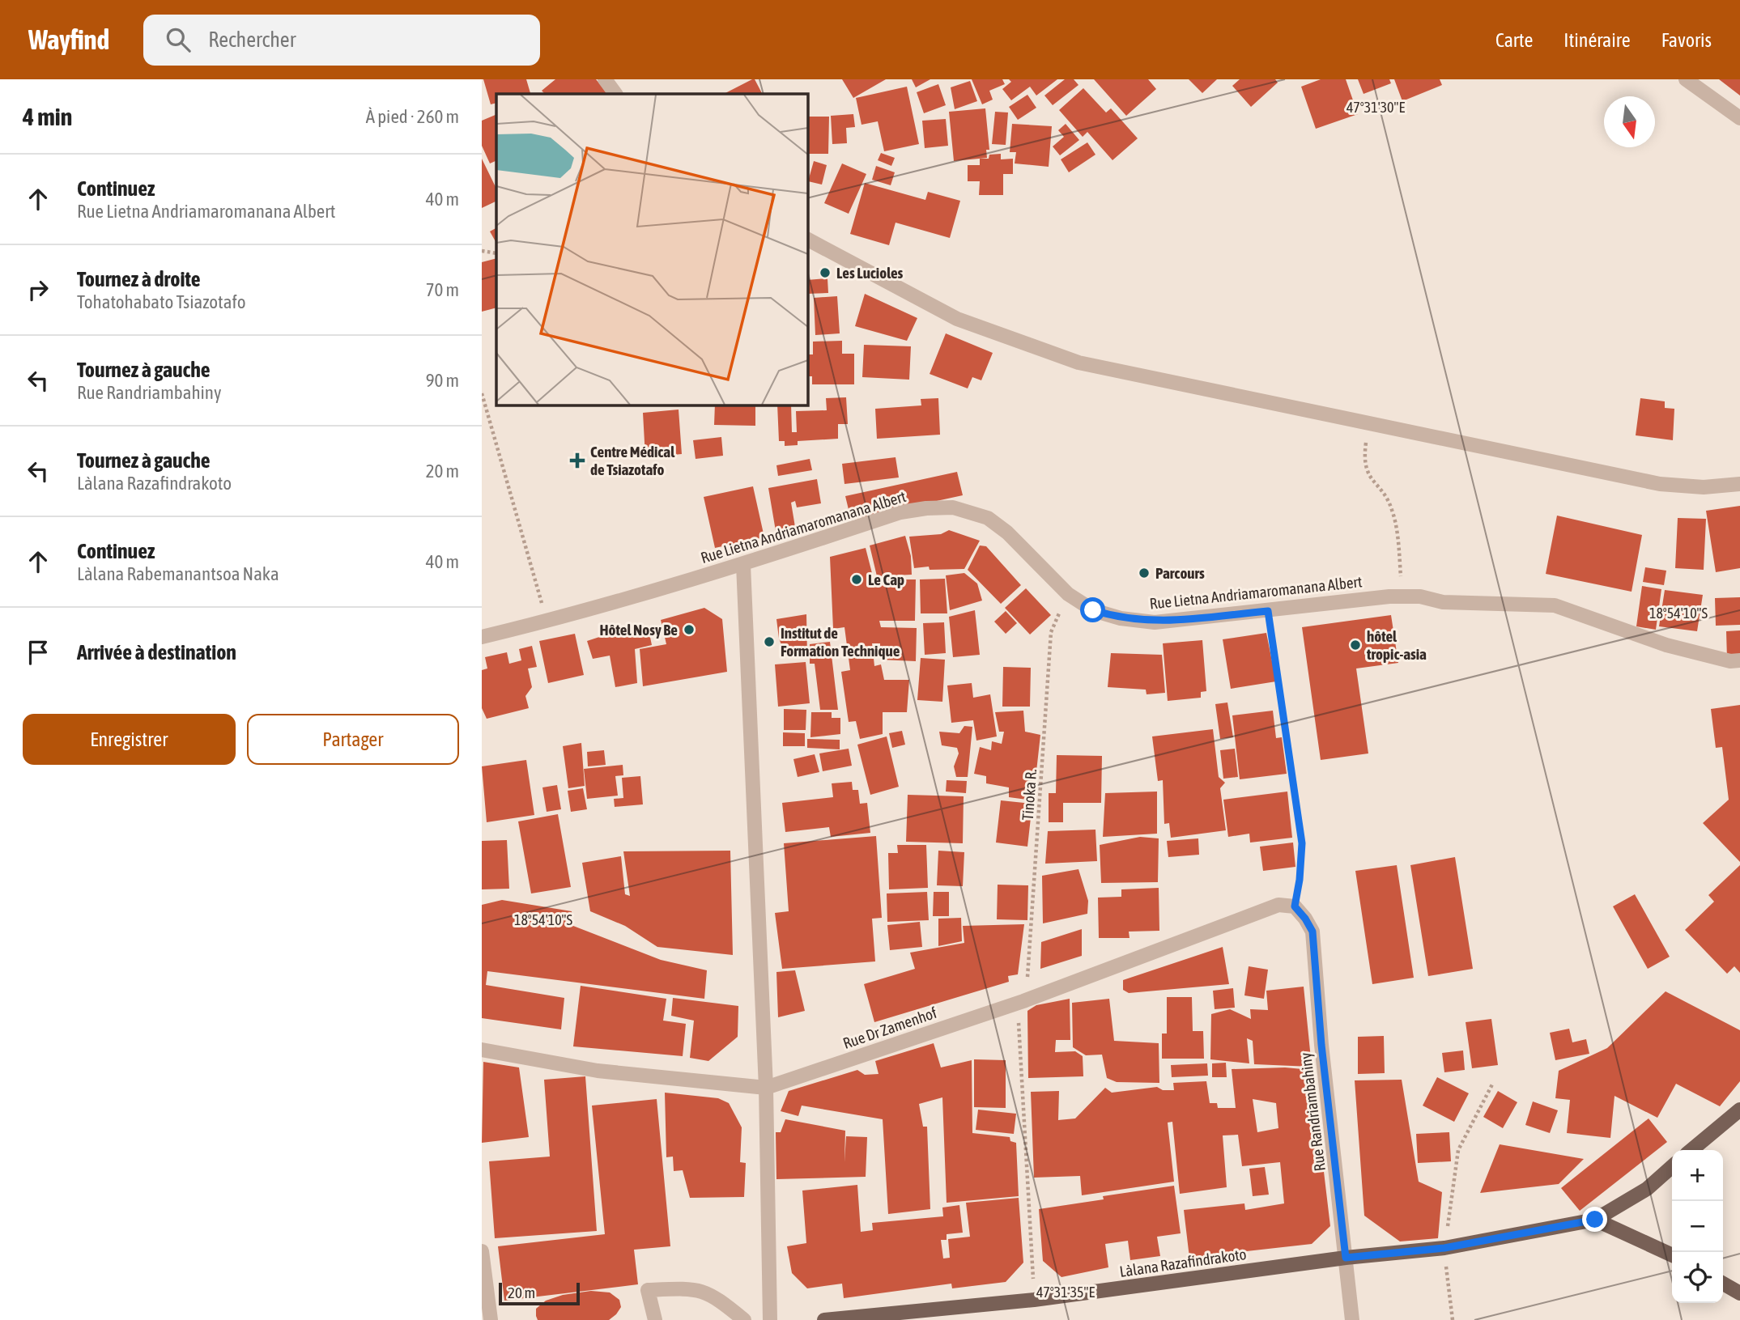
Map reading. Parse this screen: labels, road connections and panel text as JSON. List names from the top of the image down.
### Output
{
  "streets": {
    "main road": ["Làlana Razafindrakoto"],
    "street": ["Rue Lietna Andriamaromanana Albert", "Rue Dr Zamenhof", "Rue Randriambahiny"],
    "path": ["Tinoka R."]
  },
  "crossings": [
    ["Rue Lietna Andriamaromanana Albert", "Tinoka R."],
    ["Tinoka R.", "Rue Dr Zamenhof"],
    ["Tinoka R.", "Làlana Razafindrakoto"],
    ["Rue Dr Zamenhof", "Rue Randriambahiny"],
    ["Rue Randriambahiny", "Làlana Razafindrakoto"]
  ],
  "places": {
    "other": [
      "Les Lucioles",
      "Parcours",
      "Le Cap",
      "Hôtel Nosy Be",
      "Institut de Formation Technique",
      "hôtel tropic-asia"
    ],
    "health": ["Centre Médical de Tsiazotafo"]
  },
  "scale_bar": "20 m",
  "north": "bottom",
  "page": {
    "header": "Wayfind",
    "search": "Rechercher",
    "nav": ["Carte", "Itinéraire", "Favoris"],
    "heading": ["4 min", "À pied · 260 m"],
    "list": [
      ["Continuez", "Rue Lietna Andriamaromanana Albert", "40 m"],
      ["Tournez à droite", "Tohatohabato Tsiazotafo", "70 m"],
      ["Tournez à gauche", "Rue Randriambahiny", "90 m"],
      ["Tournez à gauche", "Làlana Razafindrakoto", "20 m"],
      ["Continuez", "Làlana Rabemanantsoa Naka", "40 m"],
      "Arrivée à destination"
    ],
    "buttons": ["Enregistrer", "Partager"],
    "map_buttons": ["+", "−"],
    "scale": "20 m"
  },
  "coordinates": ["47°31'30\"E", "18°54'10\"S", "47°31'35\"E"]
}
